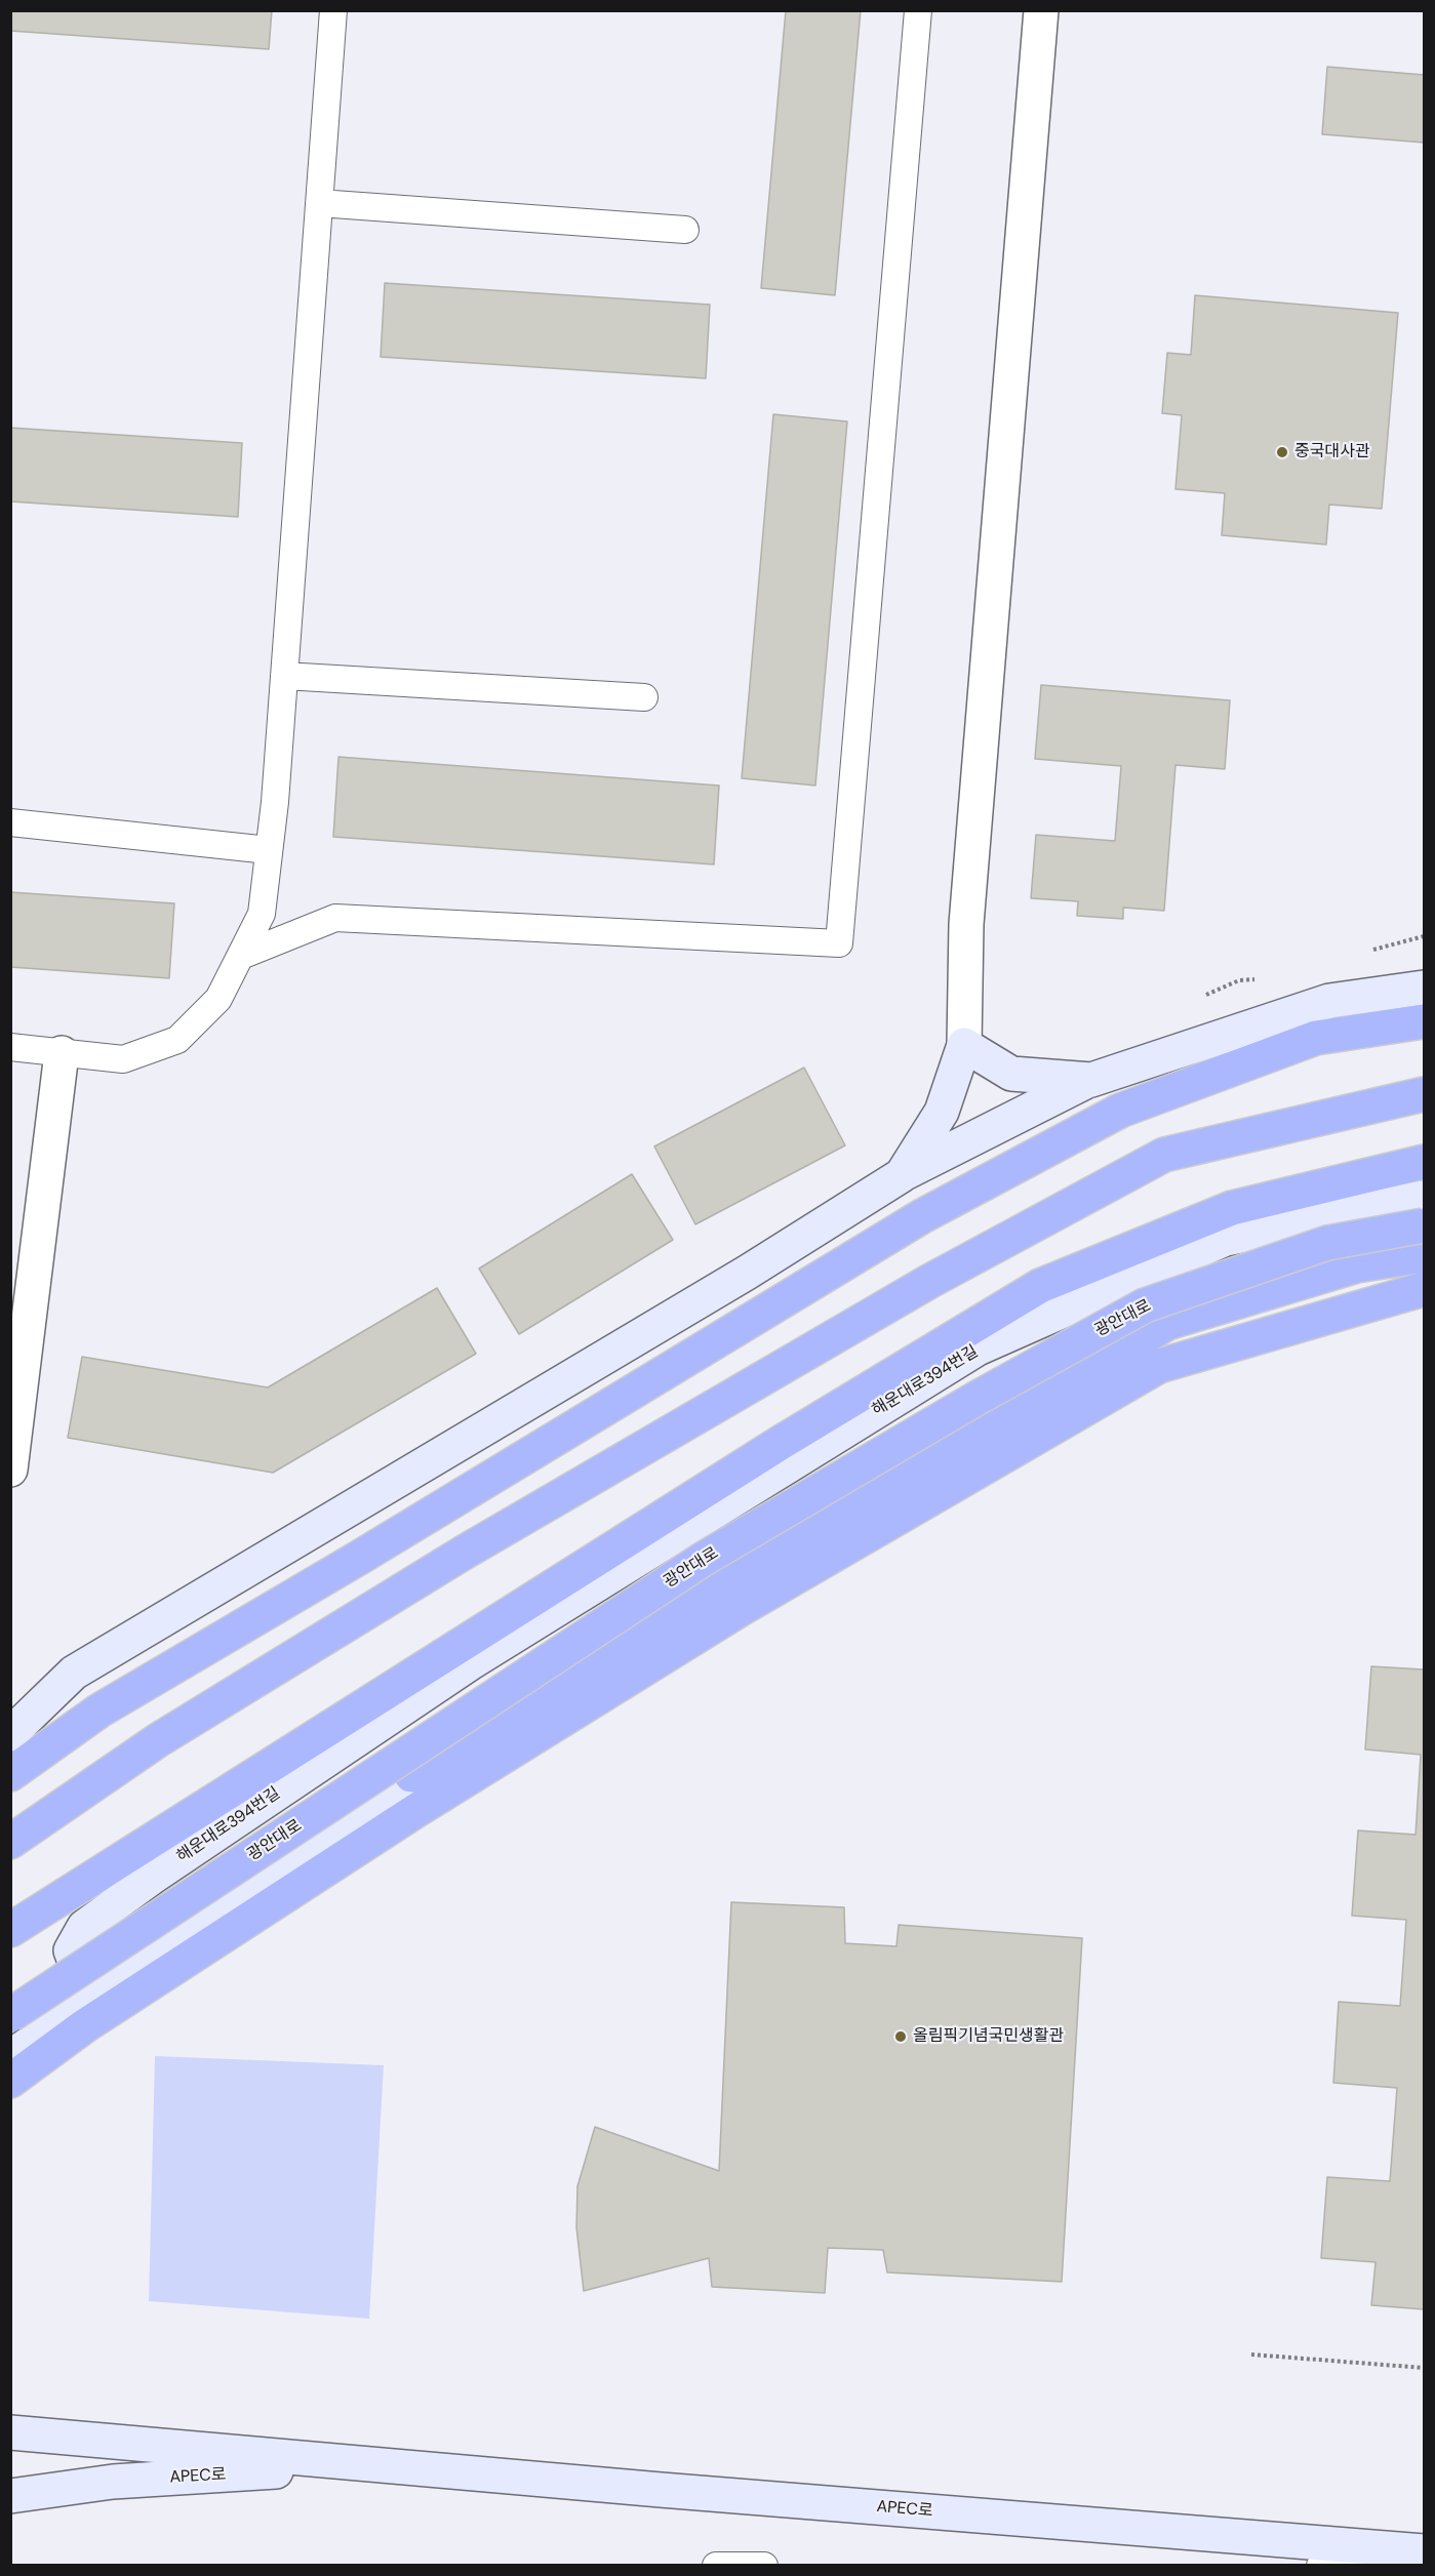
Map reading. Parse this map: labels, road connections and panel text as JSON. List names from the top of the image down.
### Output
{
  "streets": {
    "highway": ["광안대로"],
    "main road": ["해운대로394번길", "APEC로"]
  },
  "places": ["중국대사관", "올림픽기념국민생활관"]
}
